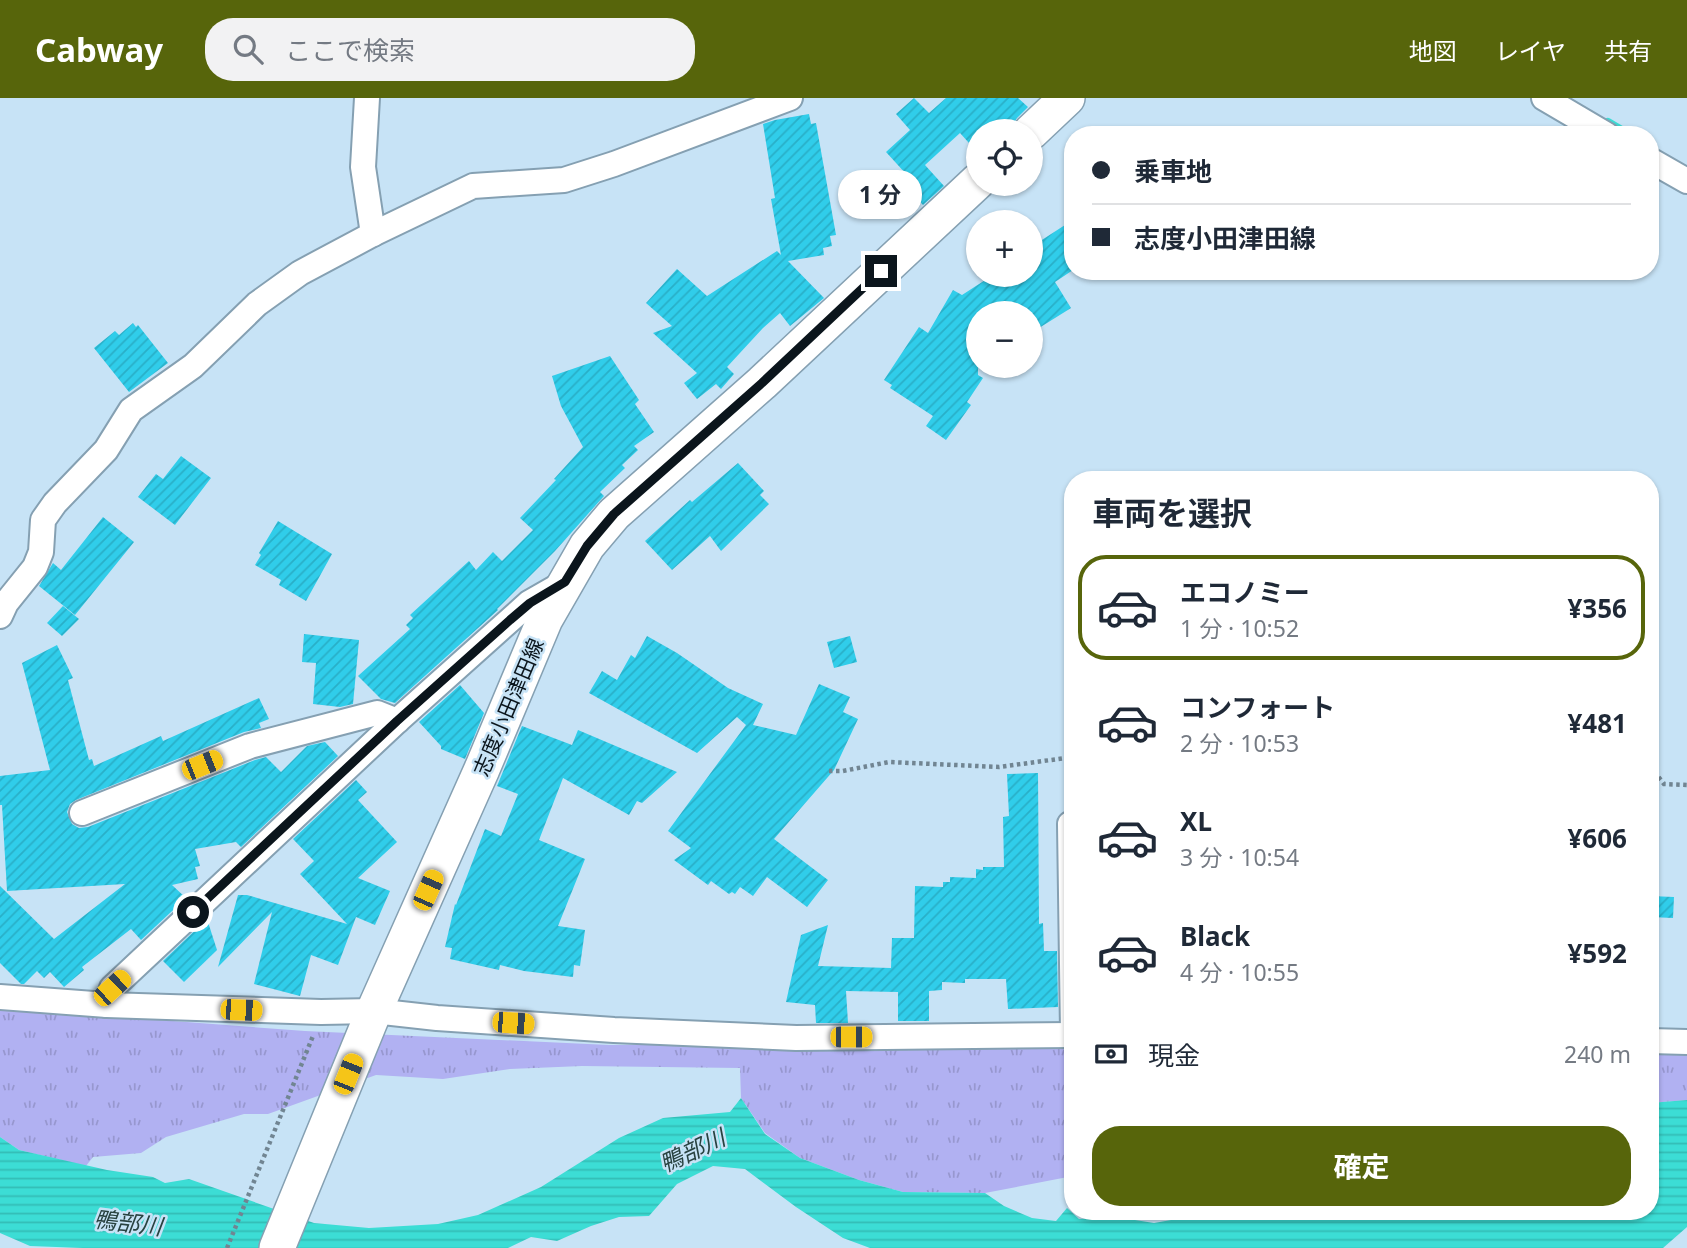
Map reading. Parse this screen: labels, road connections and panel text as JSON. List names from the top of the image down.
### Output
{
  "streets": {
    "main road": ["志度小田津田線"]
  },
  "water": ["鴨部川"],
  "page": {
    "header": "Cabway",
    "search": "ここで検索",
    "nav": ["地図", "レイヤ", "共有"],
    "map_buttons": ["+", "−"],
    "banner": ["乗車地", "志度小田津田線"],
    "bubble": "1 分",
    "heading": "車両を選択",
    "list": [
      {
        "name": "エコノミー",
        "note": "1 分 · 10:52",
        "value": "¥356"
      },
      {
        "name": "コンフォート",
        "note": "2 分 · 10:53",
        "value": "¥481"
      },
      {
        "name": "XL",
        "note": "3 分 · 10:54",
        "value": "¥606"
      },
      {
        "name": "Black",
        "note": "4 分 · 10:55",
        "value": "¥592"
      }
    ],
    "pay": ["現金", "240 m"],
    "buttons": "確定"
  }
}
